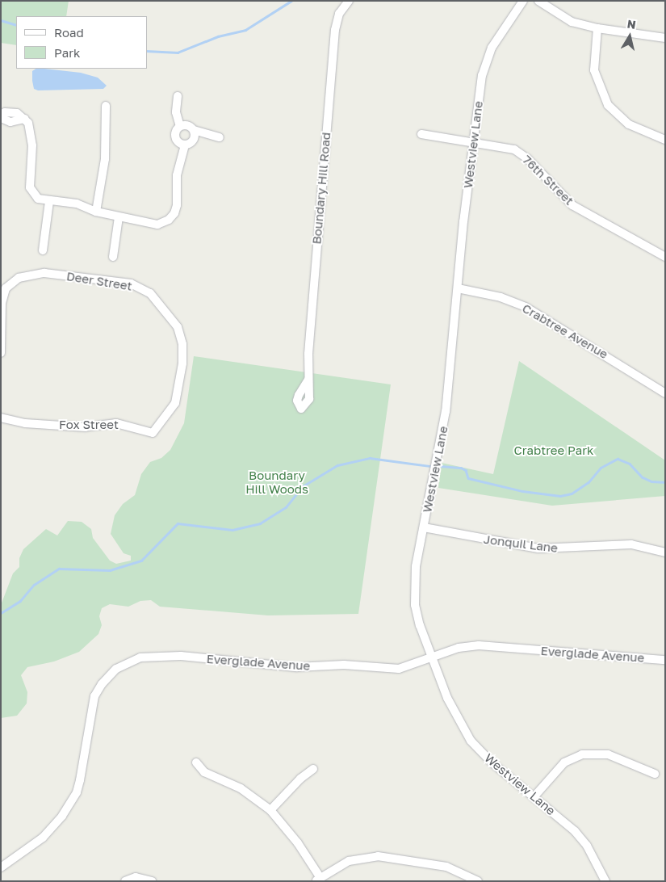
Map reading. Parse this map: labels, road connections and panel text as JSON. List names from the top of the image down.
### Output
{
  "streets": {
    "street": [
      "Westview Lane",
      "76th Street",
      "Boundary Hill Road",
      "Deer Street",
      "Crabtree Avenue",
      "Fox Street",
      "Jonquil Lane",
      "Everglade Avenue"
    ]
  },
  "crossings": [
    ["Westview Lane", "76th Street"],
    ["Westview Lane", "Crabtree Avenue"],
    ["Westview Lane", "Jonquil Lane"],
    ["Westview Lane", "Everglade Avenue"],
    ["Deer Street", "Fox Street"]
  ],
  "parks": ["Crabtree Park", "Boundary Hill Woods"],
  "legend": ["Road", "Park"],
  "north": "top"
}
